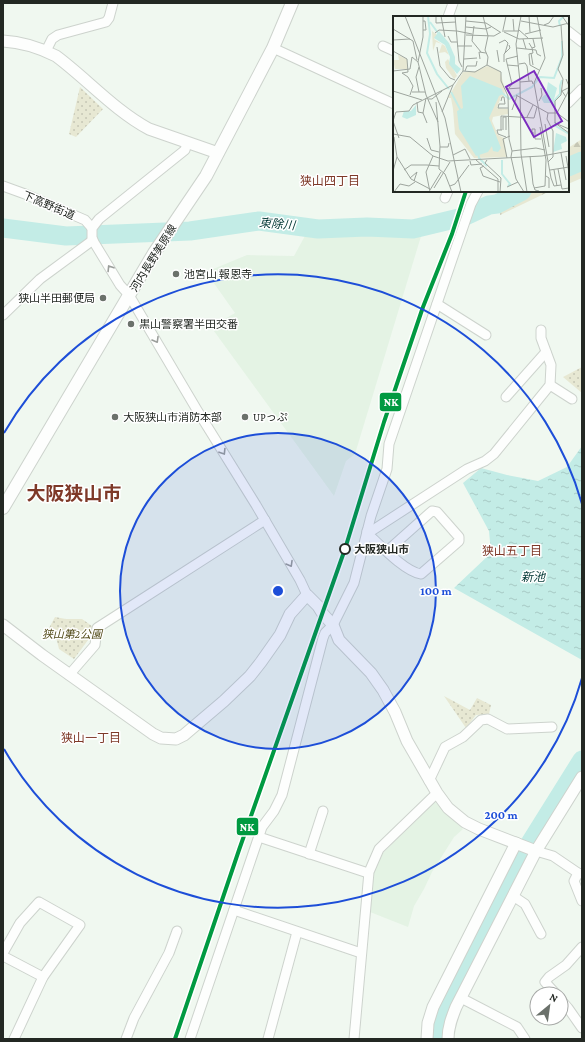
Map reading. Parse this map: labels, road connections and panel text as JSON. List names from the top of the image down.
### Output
{
  "streets": {
    "main road": ["河内長野美原線"],
    "street": ["下高野街道"]
  },
  "districts": [
    "狭山四丁目",
    "大阪狭山市",
    "狭山五丁目",
    "狭山一丁目"
  ],
  "water": ["東除川", "新池"],
  "parks": ["狭山第2公園"],
  "places": [
    "池宮山 報恩寺",
    "狭山半田郵便局",
    "黒山警察署半田交番",
    "大阪狭山市消防本部",
    "UPっぷ",
    "大阪狭山市"
  ],
  "lines": ["transit line NK"],
  "north": "top right",
  "rings": ["100 m", "200 m"]
}
